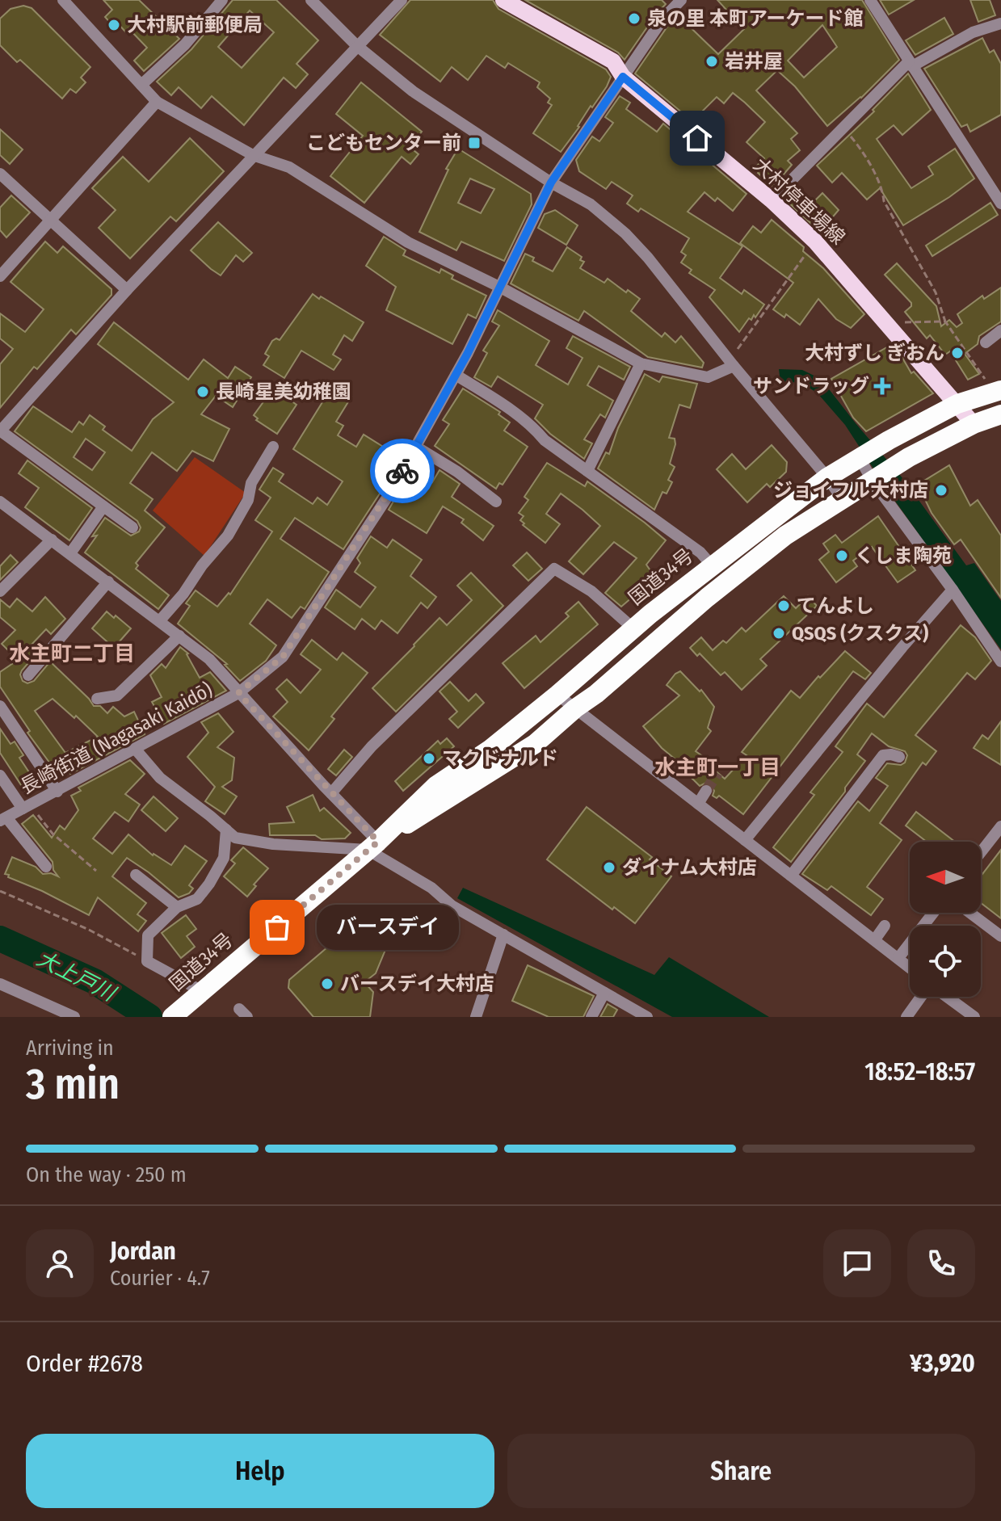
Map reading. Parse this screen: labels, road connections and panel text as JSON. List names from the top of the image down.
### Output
{
  "streets": {
    "highway": ["国道34号"],
    "main road": ["大村停車場線"],
    "street": ["長崎街道 (Nagasaki Kaidō)"]
  },
  "crossings": [
    ["大村停車場線", "国道34号"],
    ["大村停車場線", "長崎街道 (Nagasaki Kaidō)"]
  ],
  "districts": ["水主町二丁目", "水主町一丁目"],
  "water": ["大上戸川"],
  "places": {
    "other": [
      "泉の里 本町アーケード館",
      "大村駅前郵便局",
      "岩井屋",
      "大村ずし ぎおん",
      "長崎星美幼稚園",
      "ジョイフル大村店",
      "くしま陶苑",
      "てんよし",
      "QSQS (クスクス)",
      "マクドナルド",
      "ダイナム大村店",
      "バースデイ",
      "バースデイ大村店"
    ],
    "transit": ["こどもセンター前"],
    "health": ["サンドラッグ"]
  },
  "north": "left",
  "page": {
    "bubble": "バースデイ",
    "heading": ["3 min", "Arriving in", "18:52–18:57"],
    "panel": [
      "Jordan",
      "Courier · 4.7",
      "Order #2678",
      "¥3,920"
    ],
    "bar": "On the way · 250 m",
    "buttons": ["Help", "Share"]
  }
}
